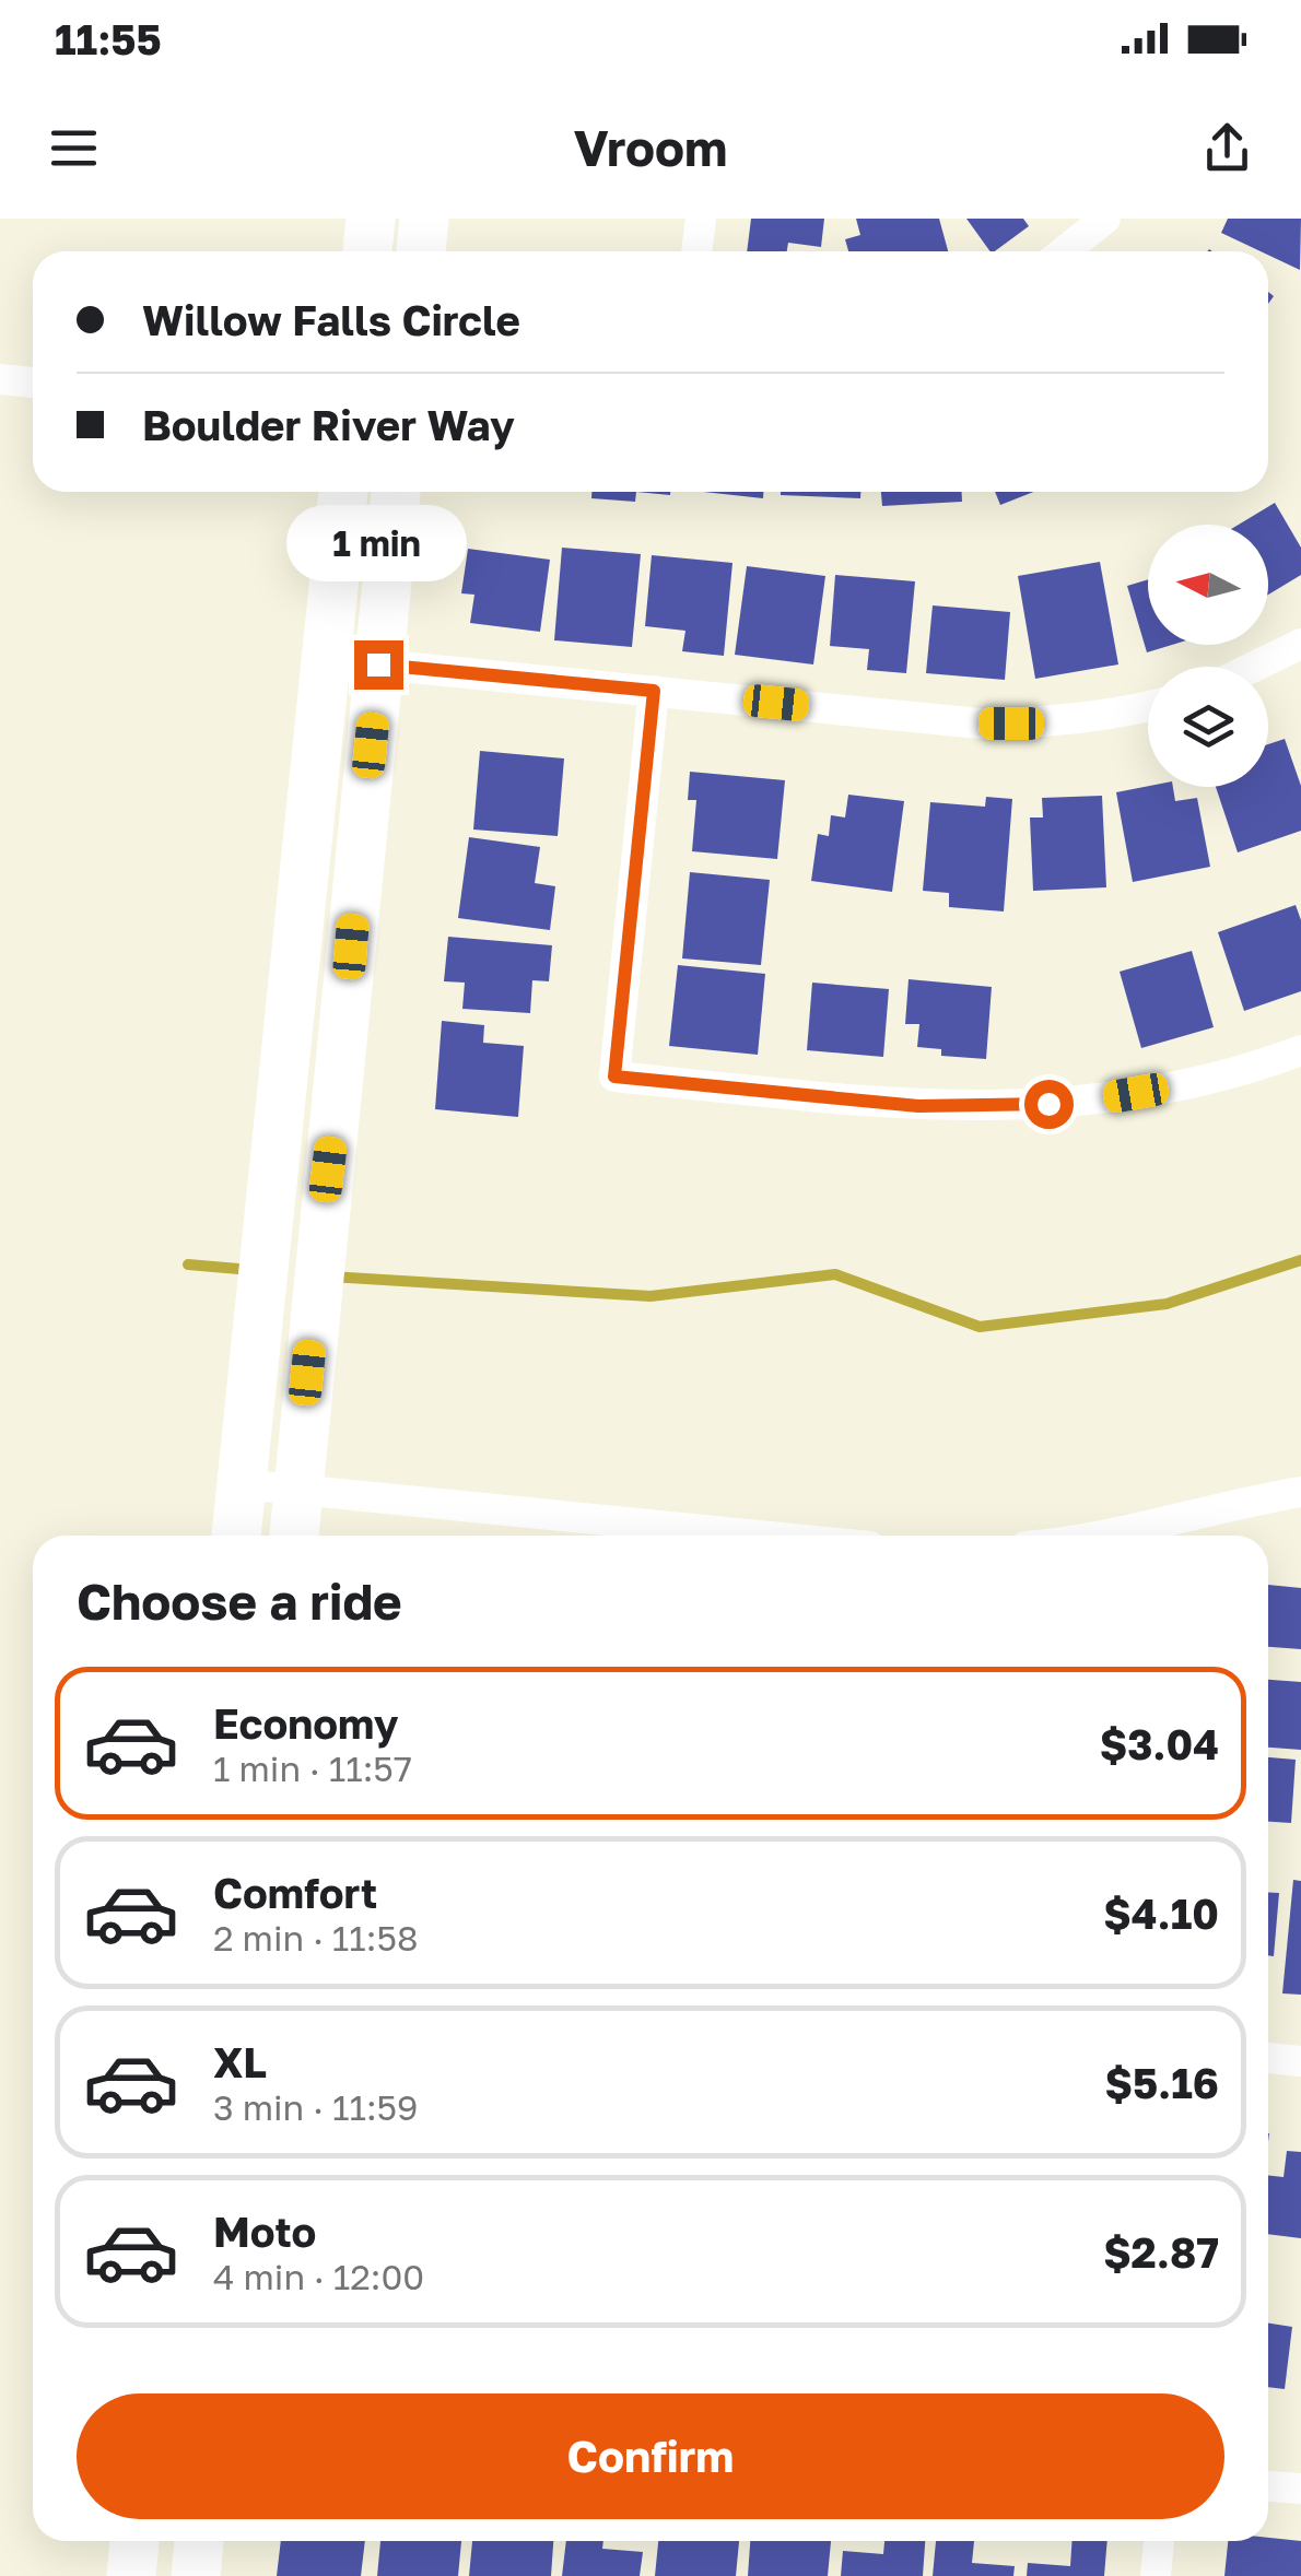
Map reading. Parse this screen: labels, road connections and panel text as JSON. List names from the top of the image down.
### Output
{
  "north": "left",
  "page": {
    "status": "11:55",
    "header": "Vroom",
    "banner": ["Willow Falls Circle", "Boulder River Way"],
    "bubble": "1 min",
    "heading": "Choose a ride",
    "list": [
      {
        "name": "Economy",
        "note": "1 min · 11:57",
        "value": "$3.04"
      },
      {
        "name": "Comfort",
        "note": "2 min · 11:58",
        "value": "$4.10"
      },
      {
        "name": "XL",
        "note": "3 min · 11:59",
        "value": "$5.16"
      },
      {
        "name": "Moto",
        "note": "4 min · 12:00",
        "value": "$2.87"
      }
    ],
    "buttons": "Confirm"
  }
}
